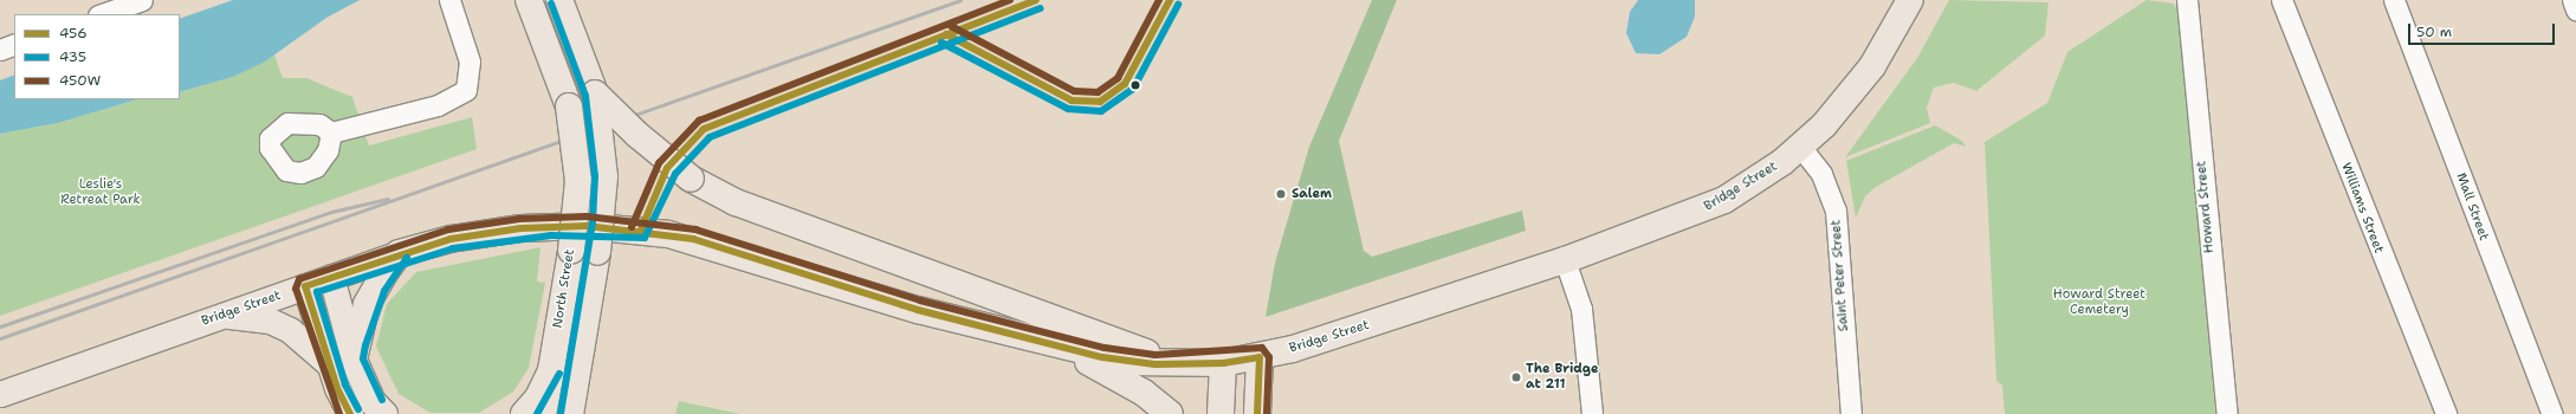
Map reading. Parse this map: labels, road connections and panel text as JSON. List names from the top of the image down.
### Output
{
  "streets": {
    "highway": ["Bridge Street", "North Street"],
    "street": [
      "Howard Street",
      "Mall Street",
      "Williams Street",
      "Saint Peter Street"
    ]
  },
  "crossings": [
    ["Bridge Street", "Saint Peter Street"]
  ],
  "parks": ["Leslie's Retreat Park", "Howard Street Cemetery"],
  "places": ["Salem", "The Bridge at 211"],
  "lines": ["transit line 456", "transit line 450W", "transit line 435"],
  "legend": ["456", "435", "450W"],
  "scale_bar": "50 m"
}
